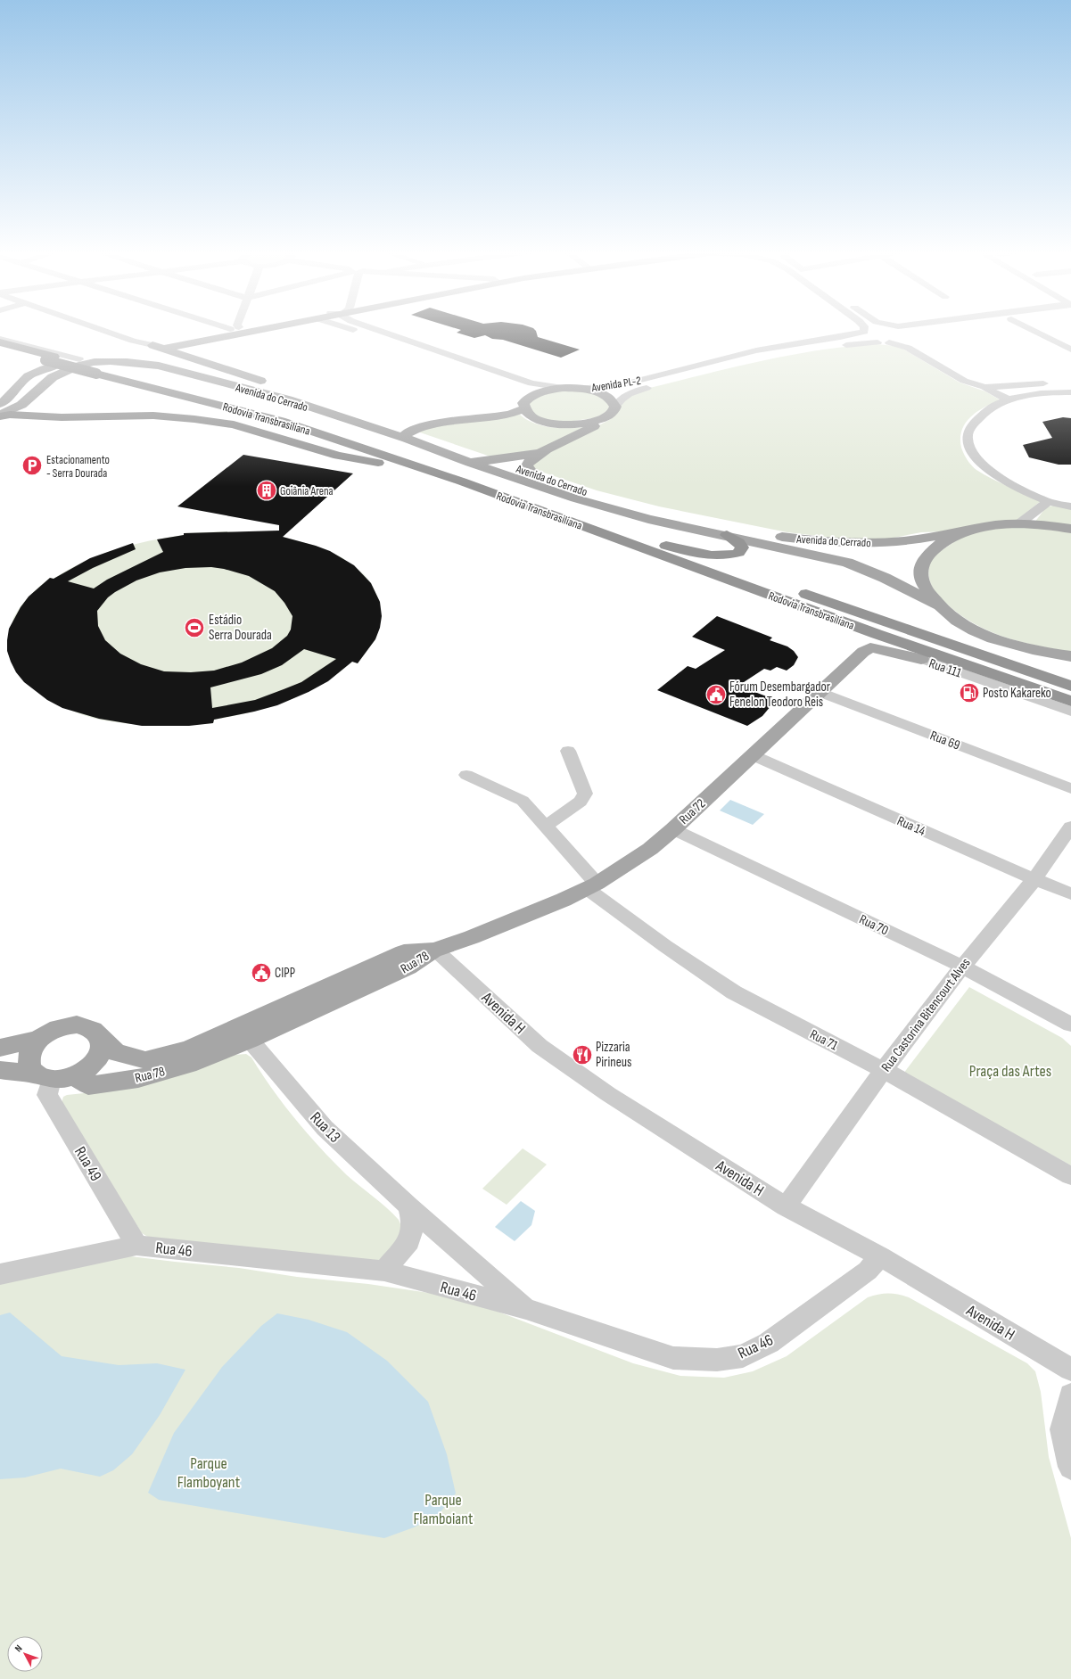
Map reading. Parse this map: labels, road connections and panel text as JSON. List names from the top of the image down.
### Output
{
  "streets": {
    "highway": ["Rodovia Transbrasiliana"],
    "main road": ["Avenida do Cerrado", "Rua 72", "Rua 78"],
    "street": [
      "Avenida PL-2",
      "Rua 111",
      "Rua 69",
      "Rua 14",
      "Rua 70",
      "Avenida H",
      "Rua Castorina Bitencourt Alves",
      "Rua 71",
      "Rua 13",
      "Rua 49",
      "Rua 46"
    ]
  },
  "crossings": [
    ["Rua 111", "Rua 72"],
    ["Rua 69", "Rua 72"],
    ["Rua 72", "Rua 14"],
    ["Rua 72", "Rua 70"],
    ["Rua 72", "Rua 78"],
    ["Rua 72", "Avenida H"],
    ["Rua 72", "Rua 71"],
    ["Rua 14", "Rua Castorina Bitencourt Alves"],
    ["Rua 70", "Rua Castorina Bitencourt Alves"],
    ["Rua 78", "Avenida H"],
    ["Rua 78", "Rua 13"],
    ["Rua 78", "Rua 49"],
    ["Avenida H", "Rua Castorina Bitencourt Alves"],
    ["Avenida H", "Rua 46"],
    ["Rua Castorina Bitencourt Alves", "Rua 71"],
    ["Rua 13", "Rua 46"],
    ["Rua 49", "Rua 46"]
  ],
  "parks": ["Praça das Artes", "Parque Flamboyant", "Parque Flamboiant"],
  "places": {
    "parking": ["Estacionamento - Serra Dourada"],
    "building": ["Goiânia Arena"],
    "sports": ["Estádio Serra Dourada"],
    "fuel station": ["Posto Kakareko"],
    "public building": ["Fórum Desembargador Fenelon Teodoro Reis", "CIPP"],
    "restaurant": ["Pizzaria Pirineus"]
  },
  "north": "top left"
}
